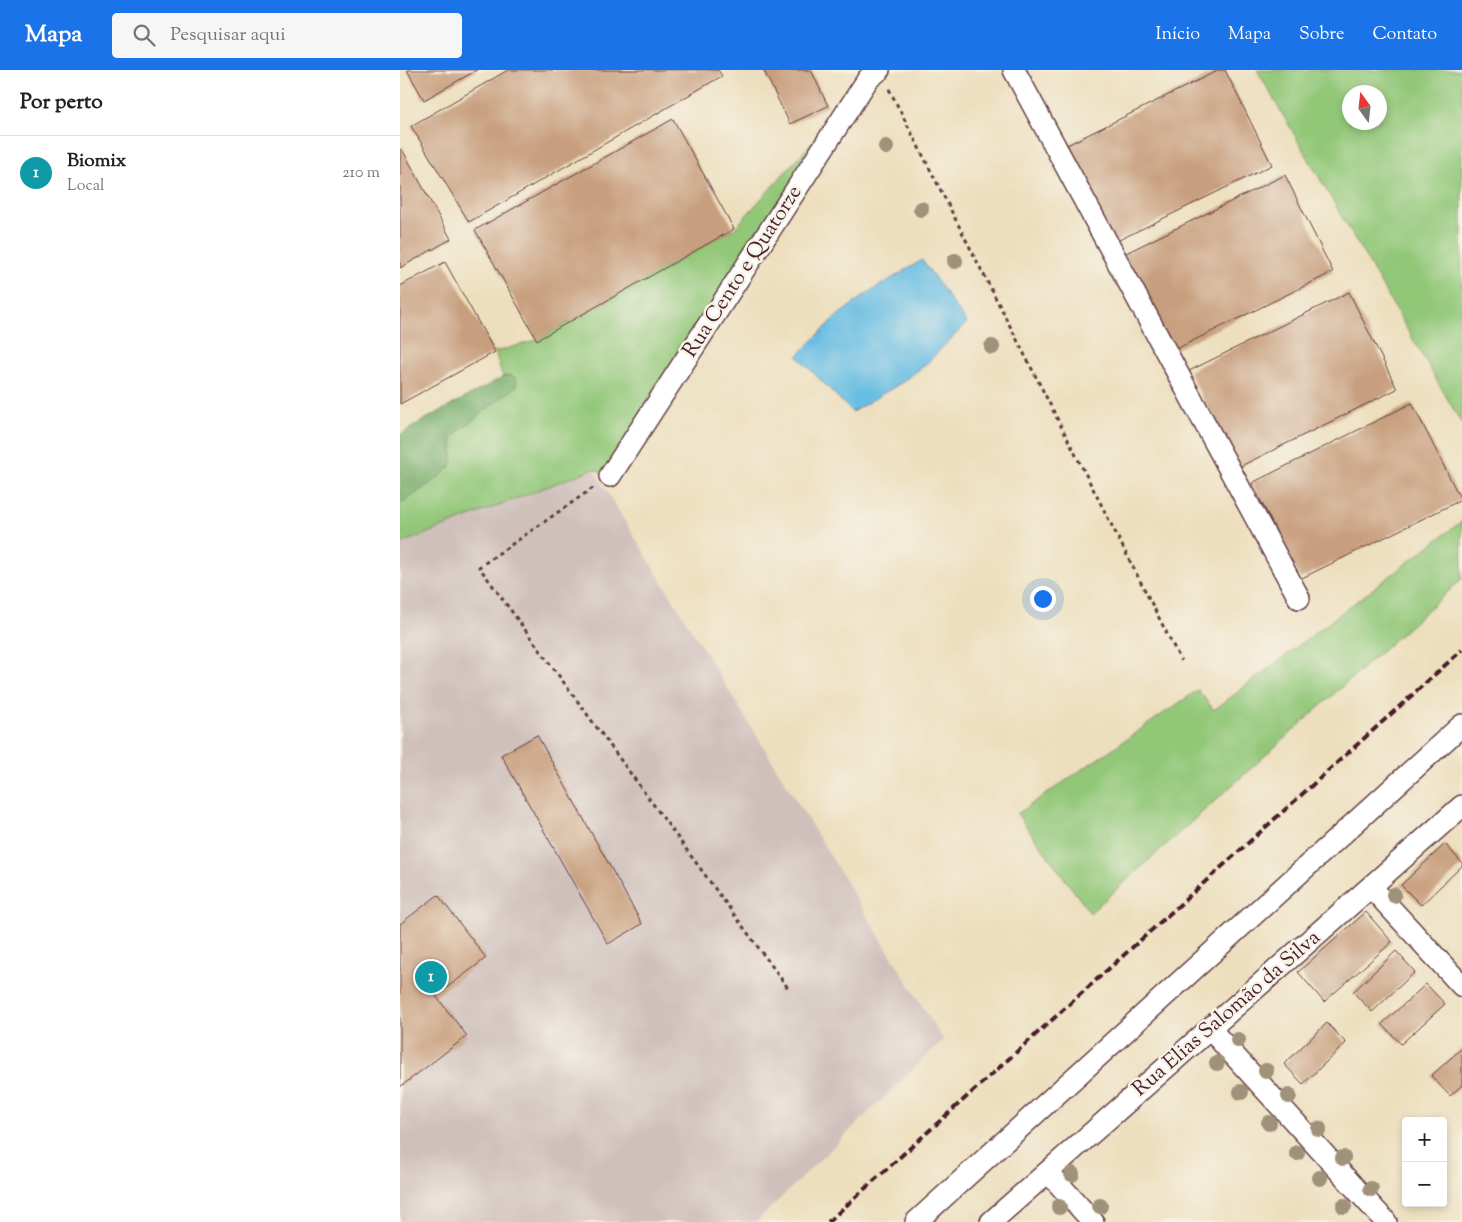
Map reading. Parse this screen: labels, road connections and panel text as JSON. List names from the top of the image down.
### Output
{
  "streets": {
    "street": ["Rua Cento e Quatorze", "Rua Elias Salomão da Silva"]
  },
  "north": "top",
  "page": {
    "header": "Mapa",
    "search": "Pesquisar aqui",
    "nav": [
      "Início",
      "Mapa",
      "Sobre",
      "Contato"
    ],
    "heading": "Por perto",
    "list": [
      {
        "mark": "1",
        "name": "Biomix",
        "note": "Local",
        "value": "210 m"
      }
    ],
    "pins": "1",
    "map_buttons": ["+", "−"]
  }
}
